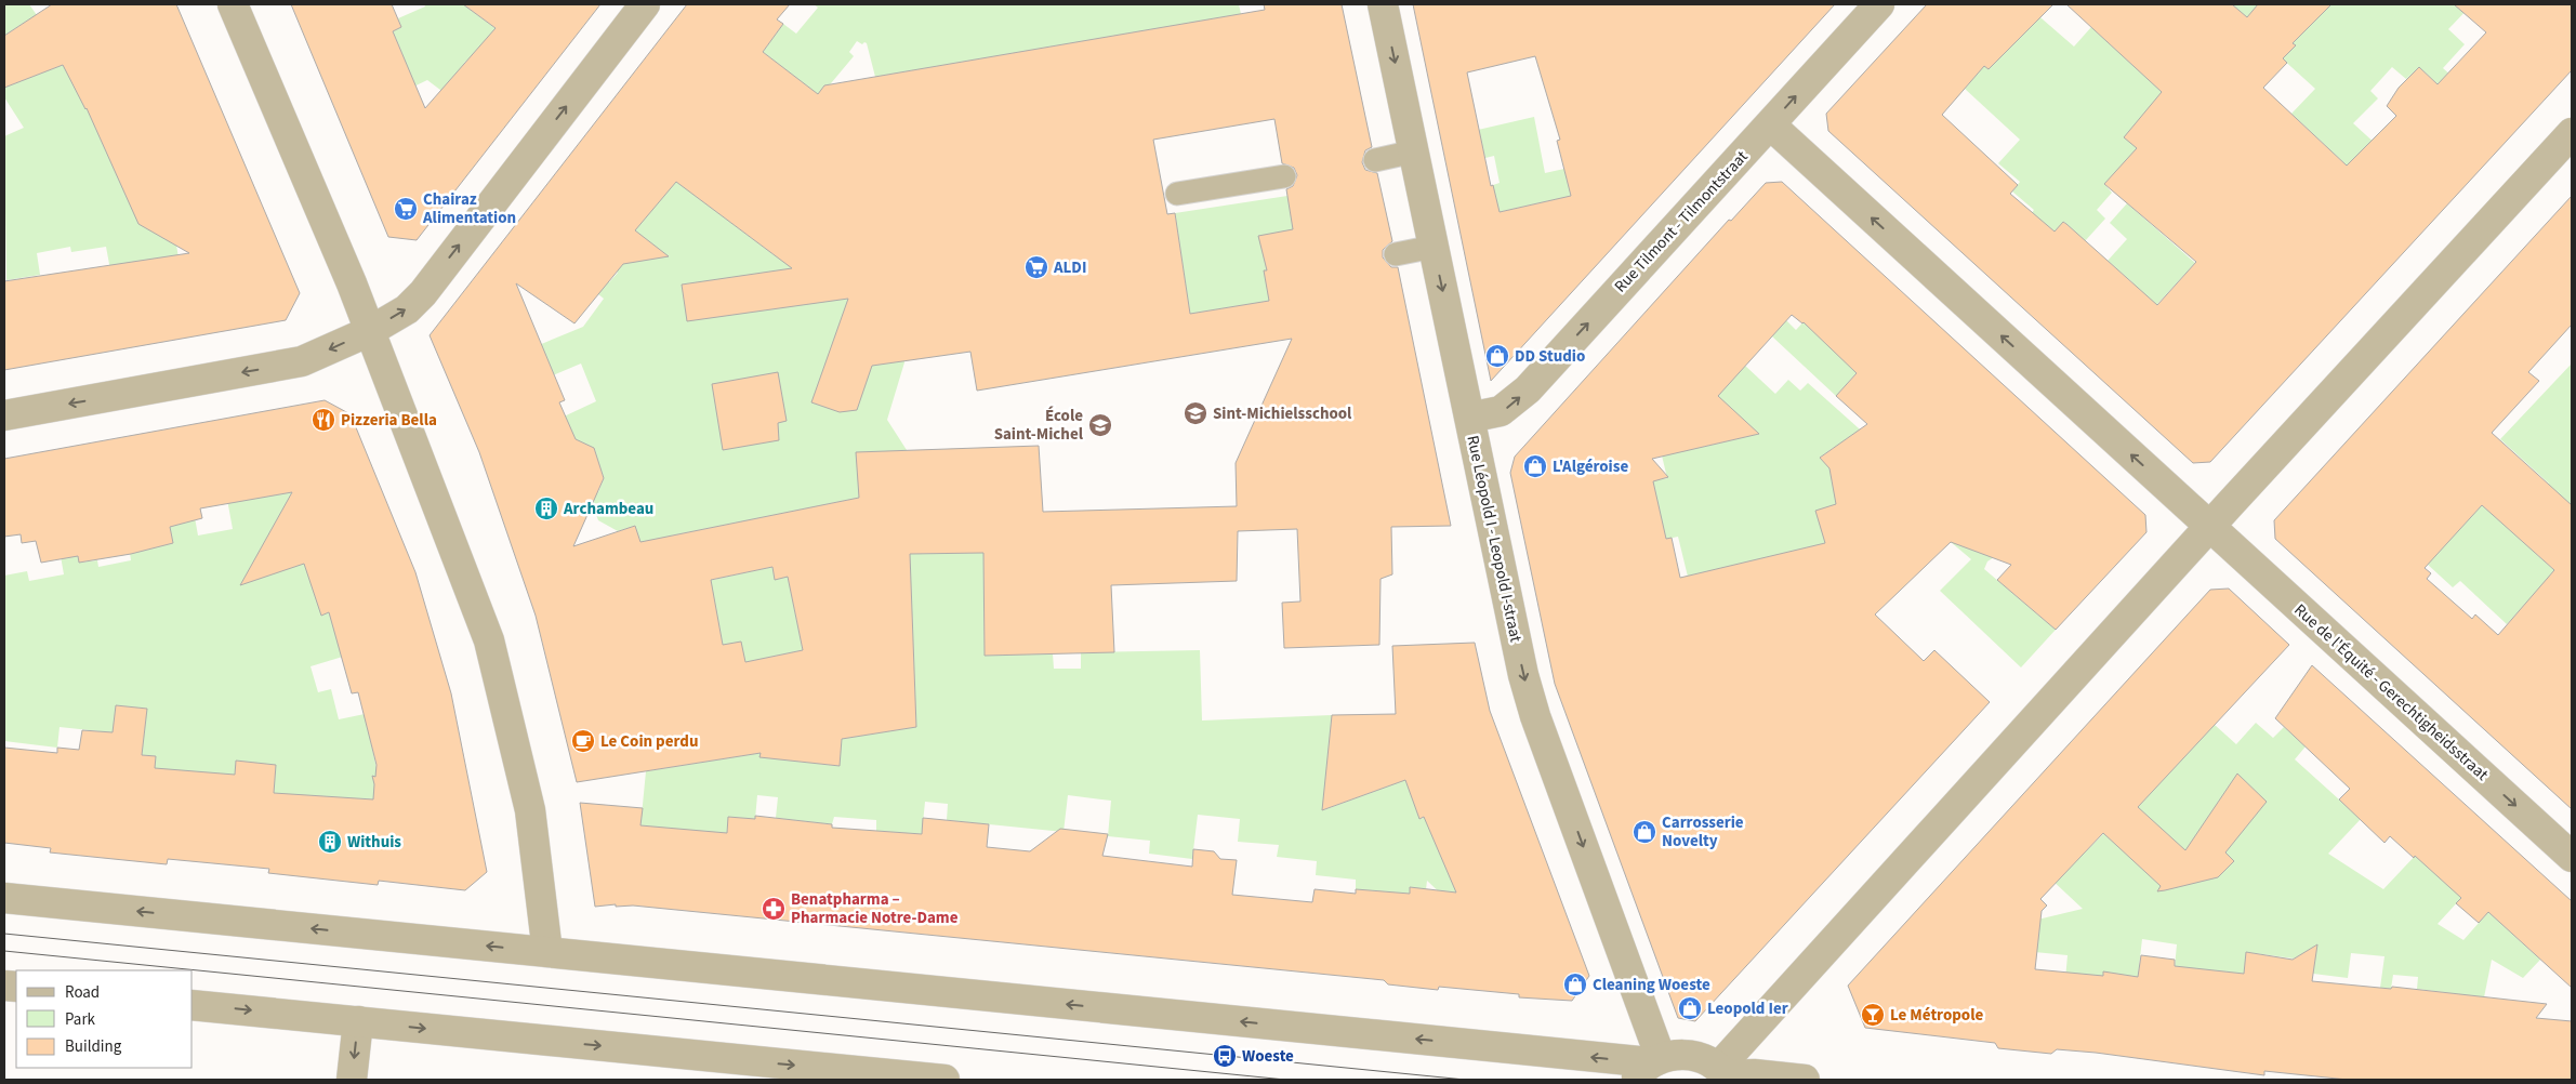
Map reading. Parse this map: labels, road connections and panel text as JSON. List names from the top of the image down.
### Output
{
  "streets": {
    "street": ["Rue Tilmont - Tilmontstraat", "Rue Léopold I - Leopold I-straat", "Rue de l'Équité - Gerechtigheidsstraat"]
  },
  "crossings": [
    ["Rue Tilmont - Tilmontstraat", "Rue Léopold I - Leopold I-straat"],
    ["Rue Tilmont - Tilmontstraat", "Rue de l'Équité - Gerechtigheidsstraat"]
  ],
  "one_way": ["Rue Tilmont - Tilmontstraat", "Rue Léopold I - Leopold I-straat"],
  "places": {
    "supermarket": ["Chairaz Alimentation", "ALDI"],
    "shop": [
      "DD Studio",
      "L'Algéroise",
      "Carrosserie Novelty",
      "Cleaning Woeste",
      "Leopold Ier"
    ],
    "school or university": ["Sint-Michielsschool", "École Saint-Michel"],
    "restaurant": ["Pizzeria Bella"],
    "building": ["Archambeau", "Withuis"],
    "cafe": ["Le Coin perdu"],
    "pharmacy": ["Benatpharma – Pharmacie Notre-Dame"],
    "bar": ["Le Métropole"],
    "bus stop": ["Woeste"]
  },
  "legend": ["Road", "Park", "Building"]
}
